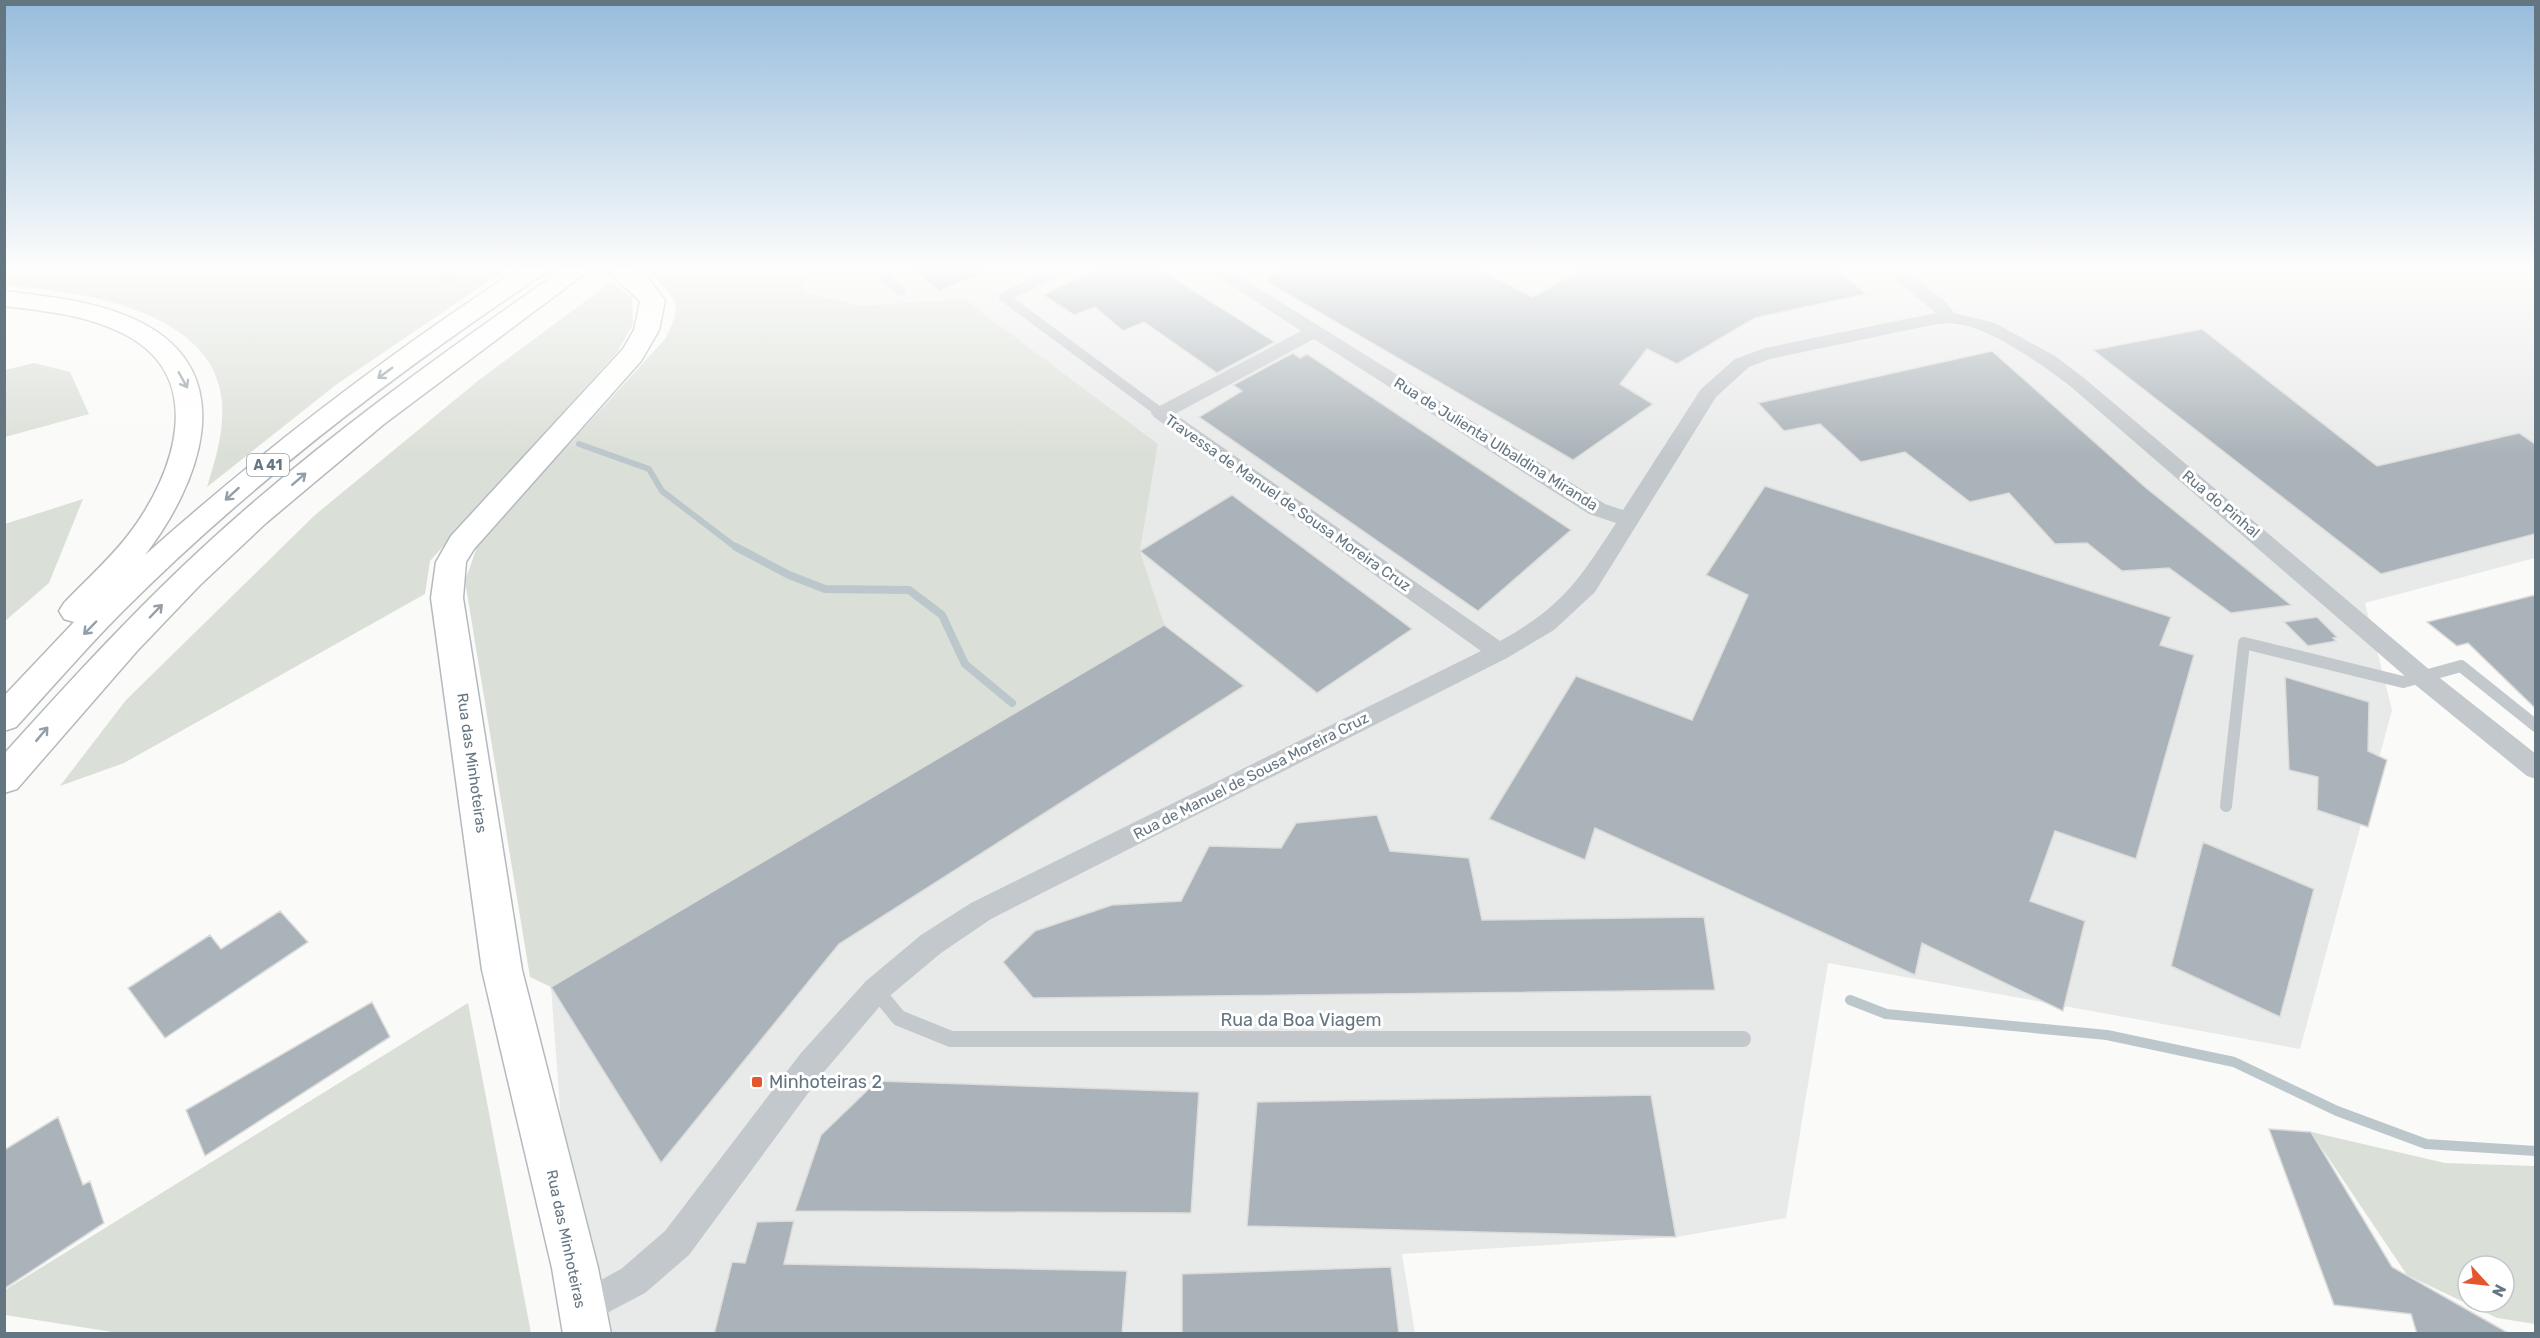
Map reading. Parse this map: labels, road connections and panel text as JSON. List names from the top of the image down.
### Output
{
  "streets": {
    "main road": ["A 41", "Rua das Minhoteiras"],
    "street": [
      "Rua de Julienta Ulbaldina Miranda",
      "Travessa de Manuel de Sousa Moreira Cruz",
      "Rua do Pinhal",
      "Rua de Manuel de Sousa Moreira Cruz"
    ],
    "lane": ["Rua da Boa Viagem"]
  },
  "crossings": [
    ["Rua de Julienta Ulbaldina Miranda", "Travessa de Manuel de Sousa Moreira Cruz"],
    ["Rua de Julienta Ulbaldina Miranda", "Rua de Manuel de Sousa Moreira Cruz"],
    ["Travessa de Manuel de Sousa Moreira Cruz", "Rua de Manuel de Sousa Moreira Cruz"],
    ["Rua das Minhoteiras", "Rua de Manuel de Sousa Moreira Cruz"],
    ["Rua de Manuel de Sousa Moreira Cruz", "Rua da Boa Viagem"]
  ],
  "places": {
    "transit": ["Minhoteiras 2"]
  },
  "north": "bottom right"
}
